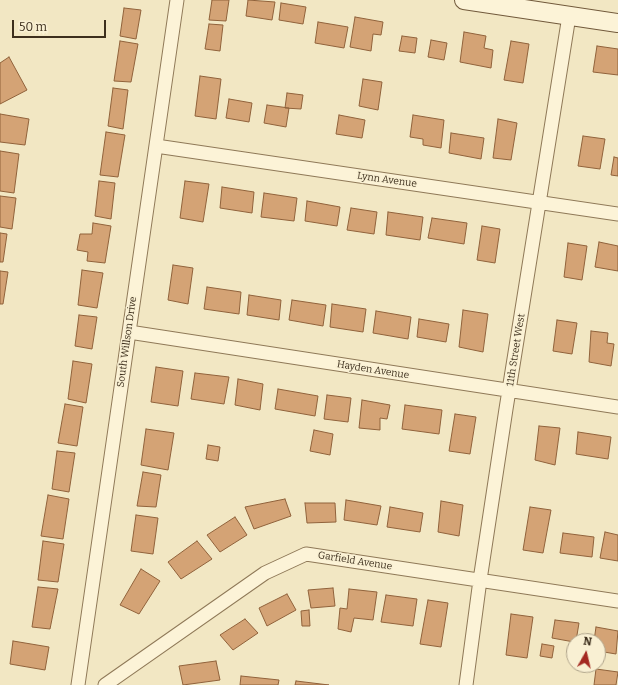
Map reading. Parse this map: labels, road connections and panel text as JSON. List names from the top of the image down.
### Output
{
  "streets": {
    "street": [
      "Lynn Avenue",
      "South Willson Drive",
      "11th Street West",
      "Hayden Avenue",
      "Garfield Avenue"
    ]
  },
  "crossings": [
    ["Lynn Avenue", "South Willson Drive"],
    ["Lynn Avenue", "11th Street West"],
    ["South Willson Drive", "Hayden Avenue"],
    ["11th Street West", "Hayden Avenue"],
    ["11th Street West", "Garfield Avenue"]
  ],
  "scale_bar": "50 m",
  "north": "top"
}
